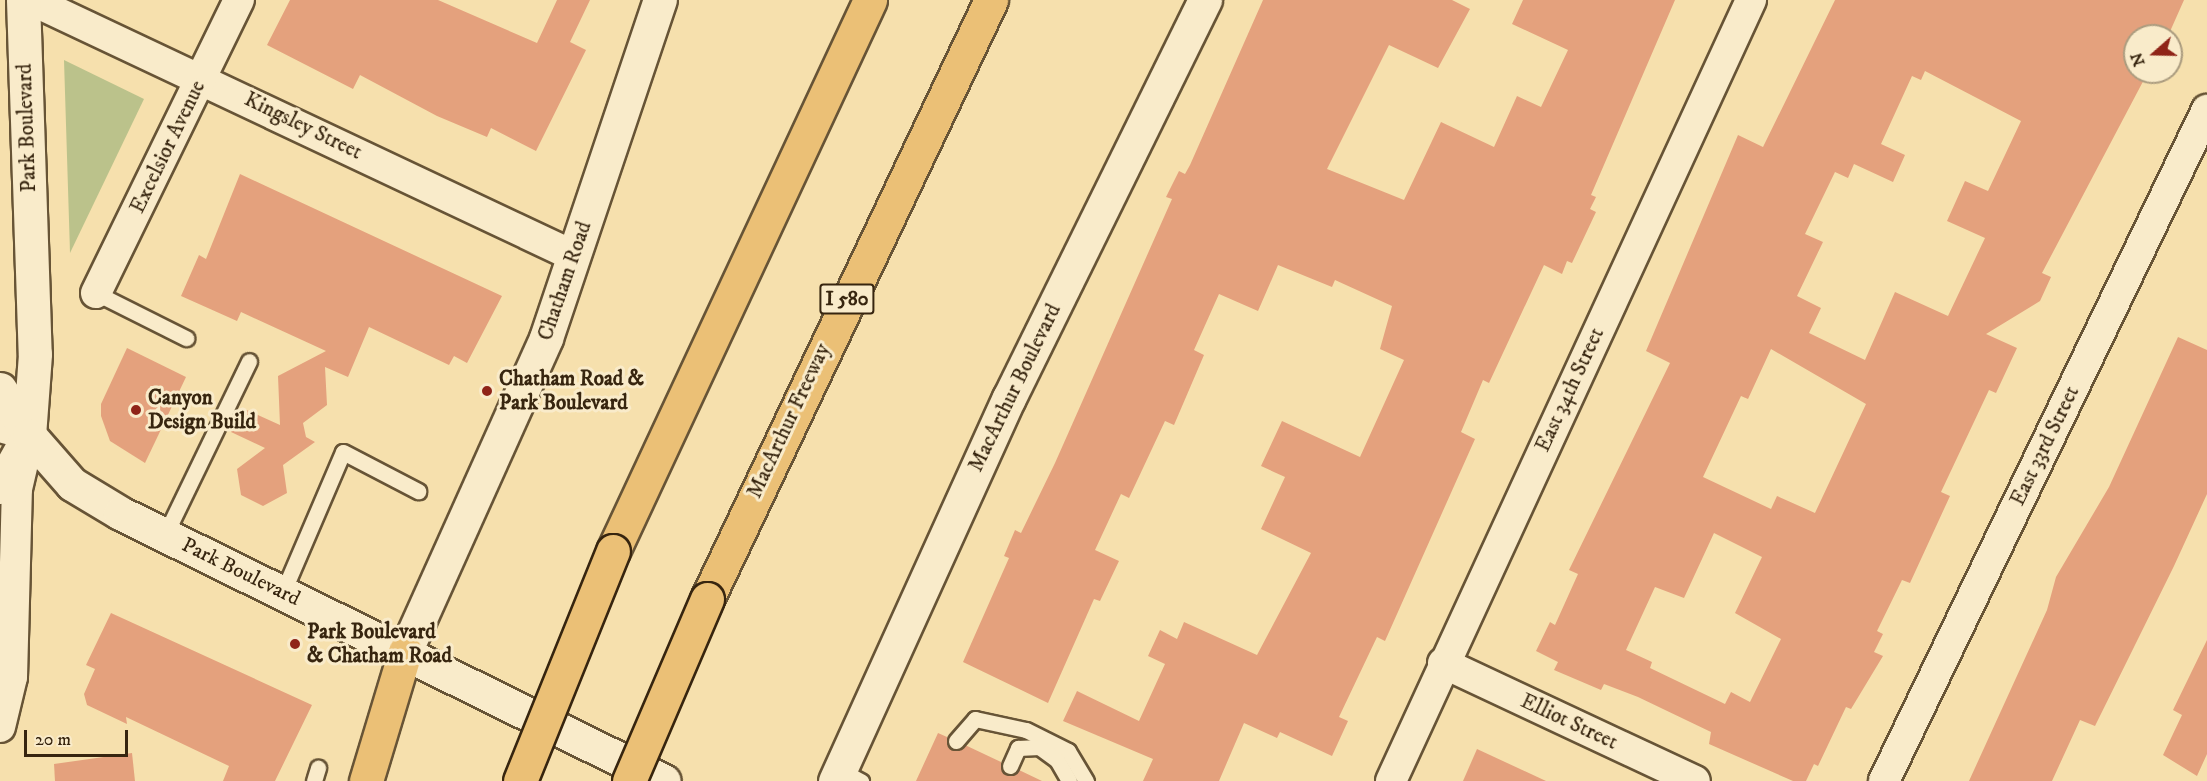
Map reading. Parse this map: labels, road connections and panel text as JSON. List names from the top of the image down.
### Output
{
  "streets": {
    "highway": ["I 580", "MacArthur Freeway"],
    "main road": ["Park Boulevard", "Chatham Road", "MacArthur Boulevard"],
    "street": [
      "Kingsley Street",
      "Excelsior Avenue",
      "East 34th Street",
      "East 33rd Street",
      "Elliot Street"
    ]
  },
  "crossings": [
    ["Kingsley Street", "Excelsior Avenue"],
    ["Kingsley Street", "Chatham Road"],
    ["Park Boulevard", "Chatham Road"],
    ["East 34th Street", "Elliot Street"]
  ],
  "places": ["Chatham Road & Park Boulevard", "Canyon Design Build", "Park Boulevard & Chatham Road"],
  "scale_bar": "20 m",
  "north": "left"
}
